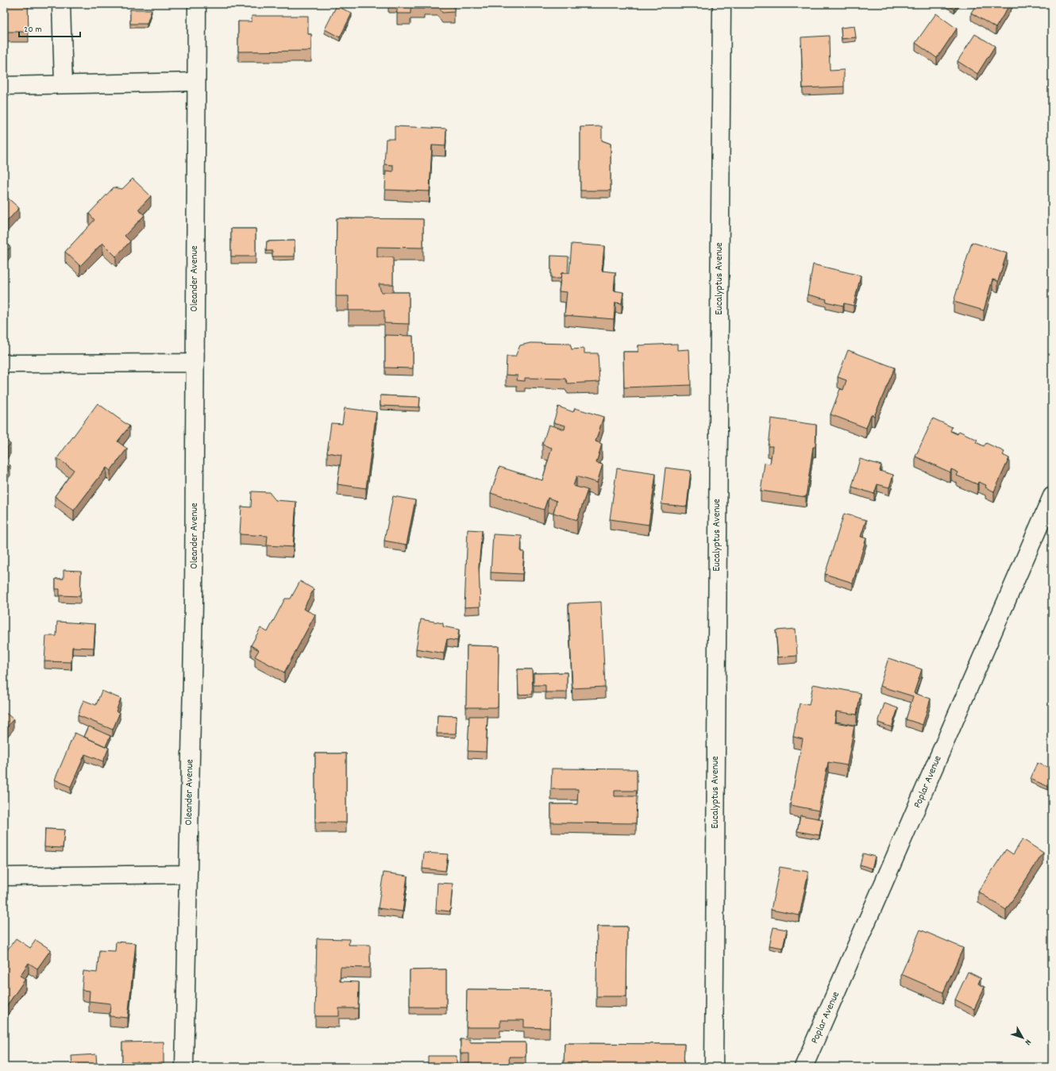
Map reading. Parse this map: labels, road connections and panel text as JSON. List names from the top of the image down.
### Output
{
  "streets": {
    "street": ["Oleander Avenue", "Eucalyptus Avenue", "Poplar Avenue"]
  },
  "scale_bar": "20 m",
  "north": "bottom right"
}
